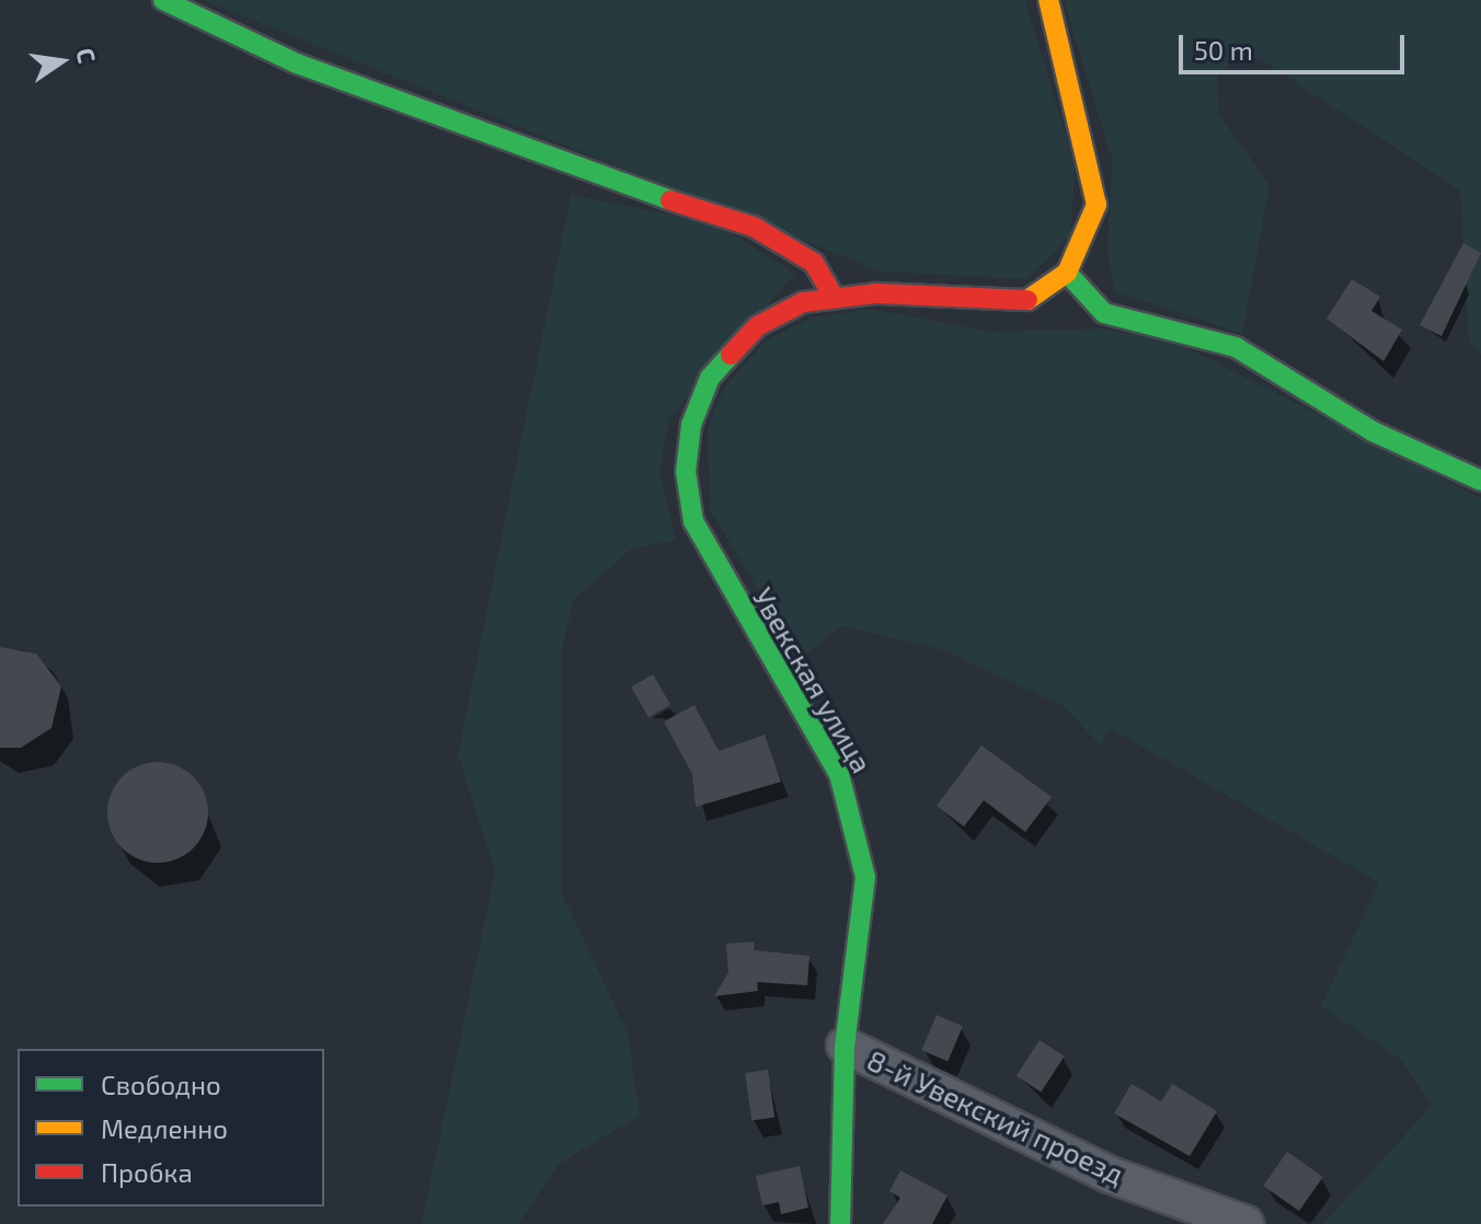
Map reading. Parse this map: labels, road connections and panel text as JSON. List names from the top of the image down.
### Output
{
  "streets": {
    "street": ["Увекская улица", "8-й Увекский проезд"]
  },
  "crossings": [
    ["Увекская улица", "8-й Увекский проезд"]
  ],
  "legend": ["Свободно", "Медленно", "Пробка"],
  "scale_bar": "50 m",
  "north": "right"
}
